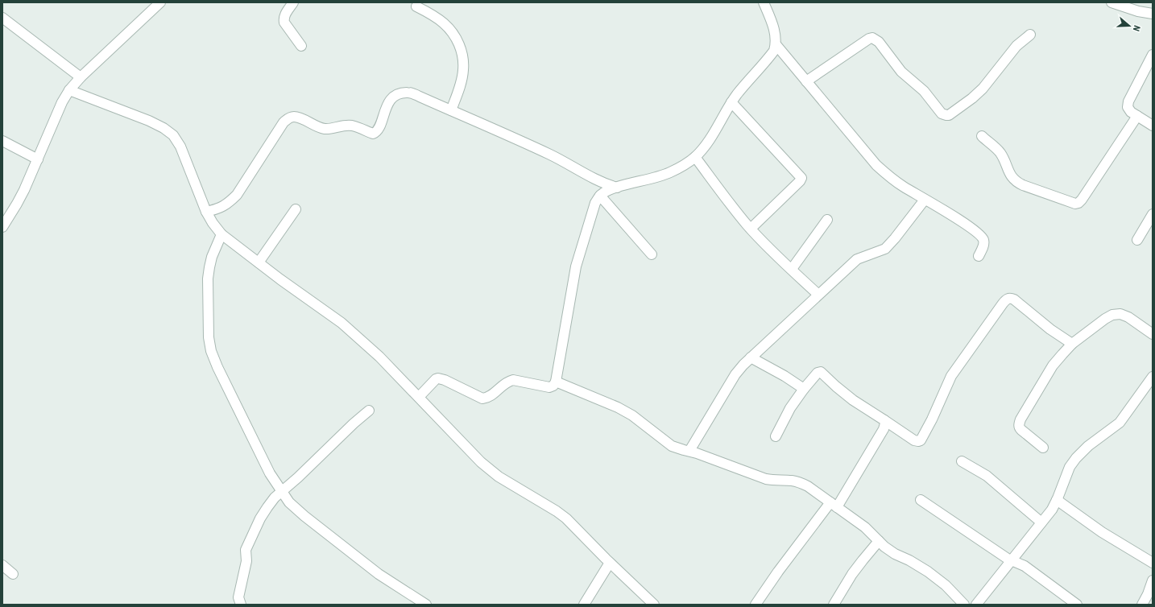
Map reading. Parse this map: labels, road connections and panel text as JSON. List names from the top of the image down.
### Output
{
  "north": "right"
}
